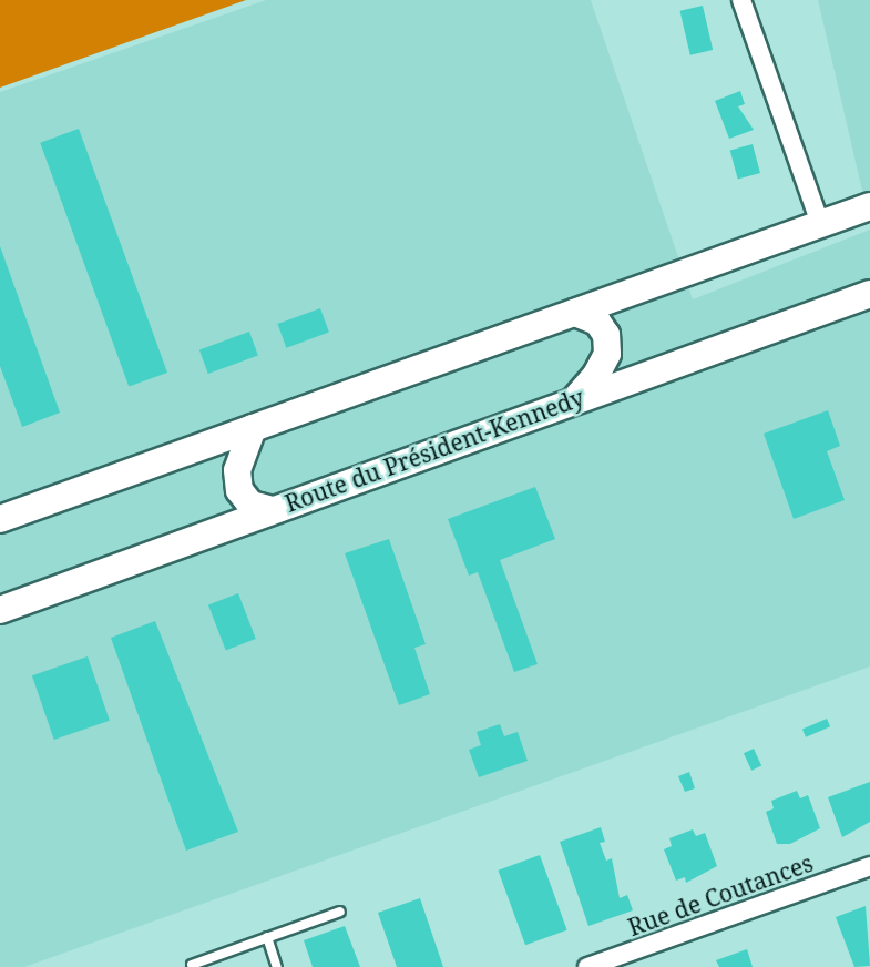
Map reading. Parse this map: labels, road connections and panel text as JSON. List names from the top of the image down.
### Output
{
  "streets": {
    "main road": ["Route du Président-Kennedy"],
    "street": ["Rue de Coutances"]
  }
}
